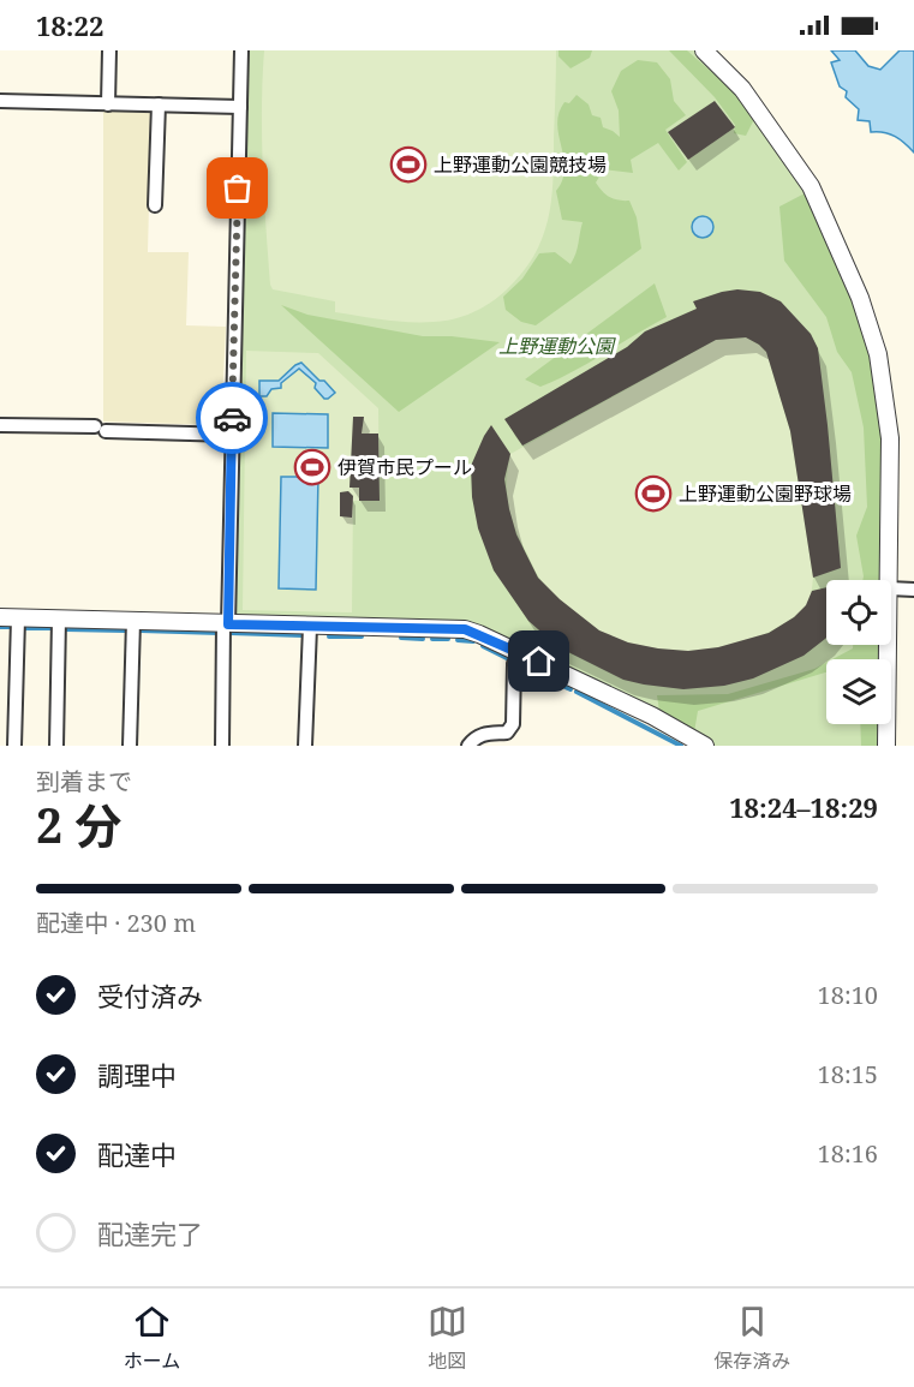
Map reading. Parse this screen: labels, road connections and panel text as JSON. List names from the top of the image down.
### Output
{
  "parks": ["上野運動公園"],
  "places": {
    "sports": ["上野運動公園競技場", "伊賀市民プール", "上野運動公園野球場"]
  },
  "page": {
    "status": "18:22",
    "heading": ["2 分", "到着まで", "18:24–18:29"],
    "bar": "配達中 · 230 m",
    "list": [
      ["受付済み", "18:10"],
      ["調理中", "18:15"],
      ["配達中", "18:16"],
      "配達完了"
    ],
    "tabs": ["ホーム", "地図", "保存済み"]
  }
}
